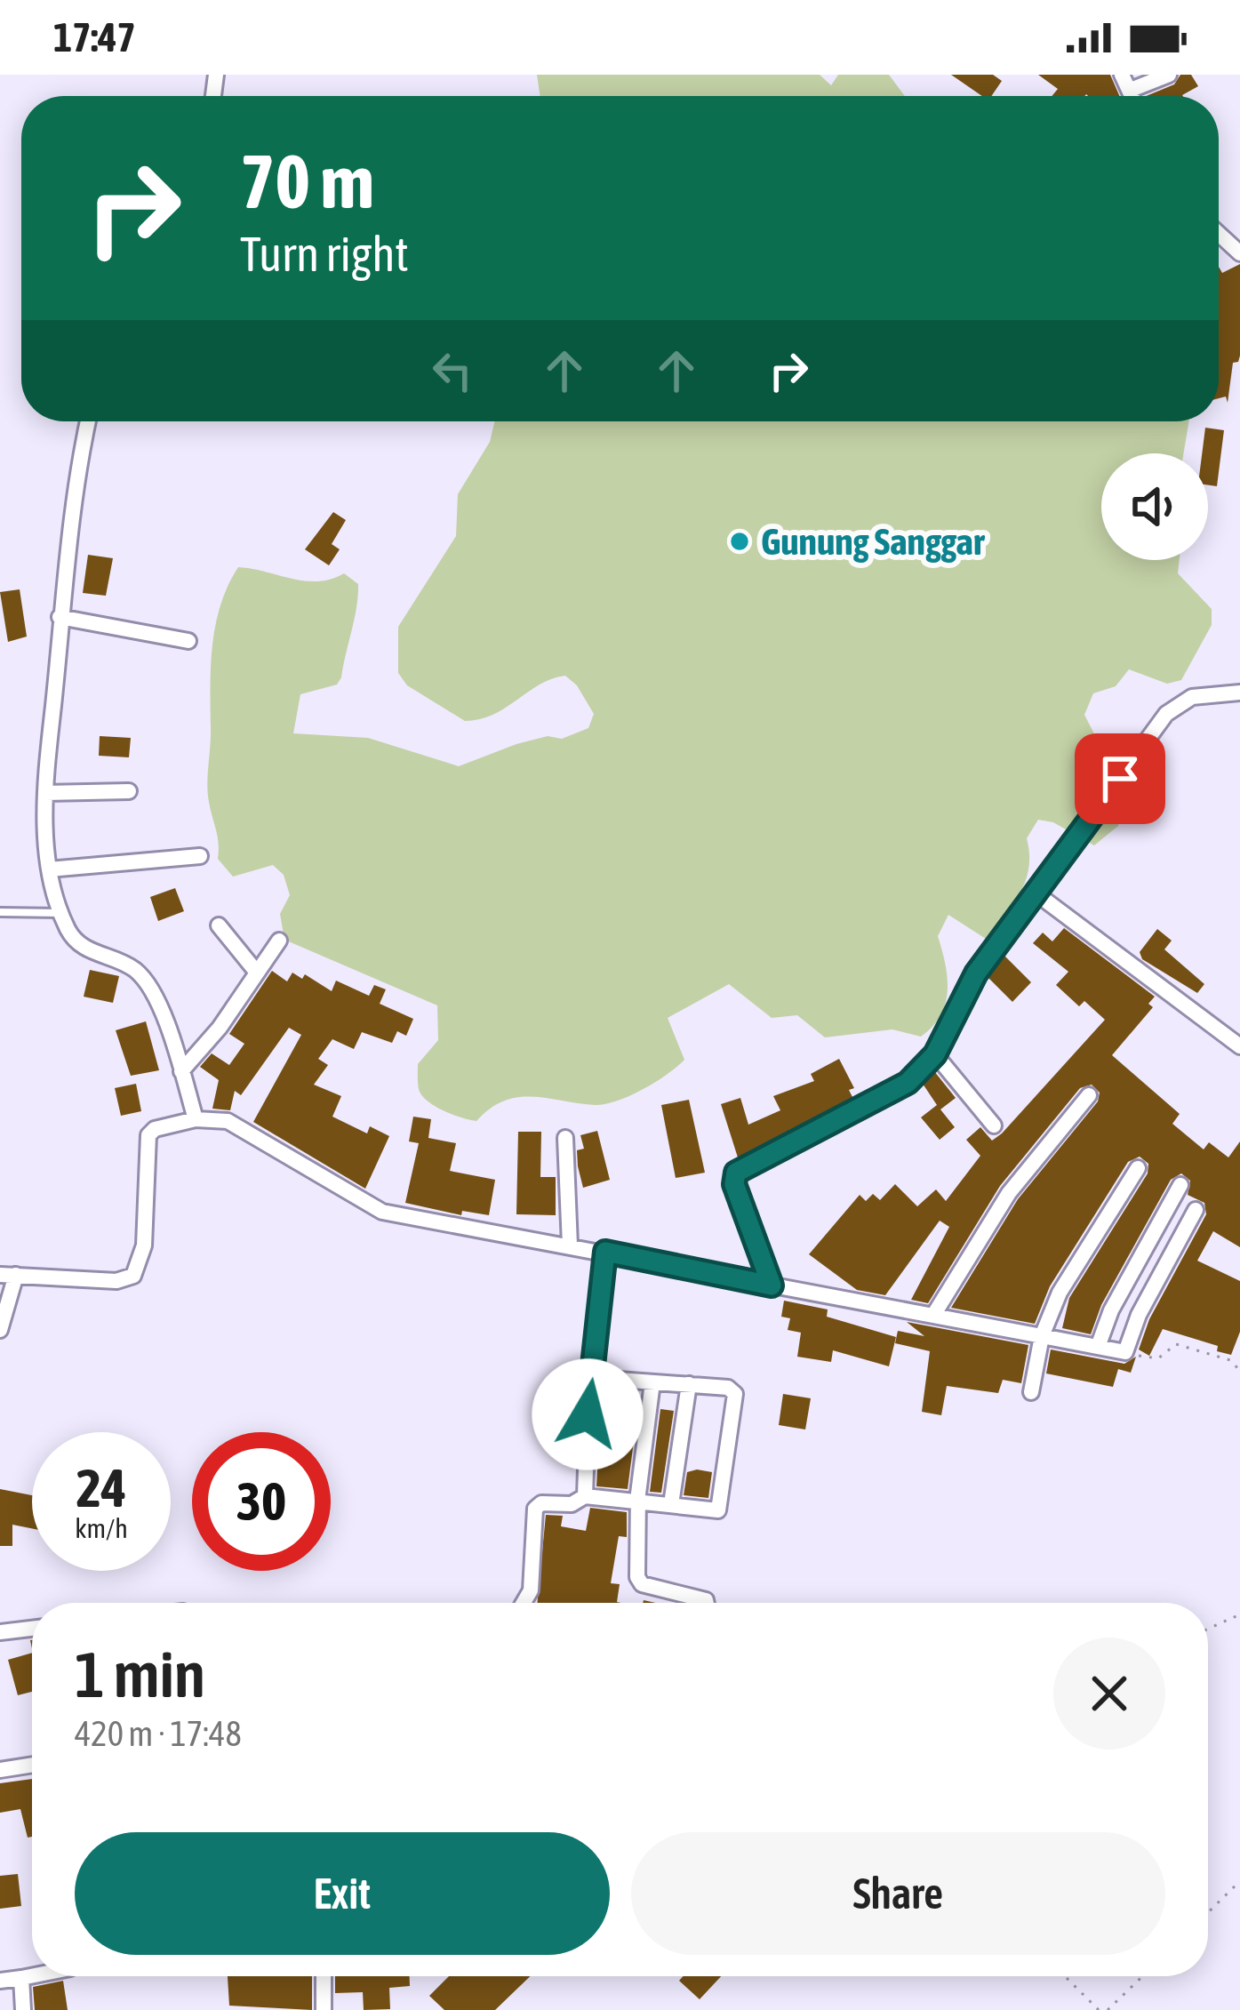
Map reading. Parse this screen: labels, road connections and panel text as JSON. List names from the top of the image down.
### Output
{
  "places": ["Gunung Sanggar"],
  "page": {
    "status": "17:47",
    "turn": ["70 m", "Turn right"],
    "speed": "24 km/h",
    "limit": "30",
    "heading": ["1 min", "420 m · 17:48"],
    "buttons": ["Exit", "Share"]
  }
}
